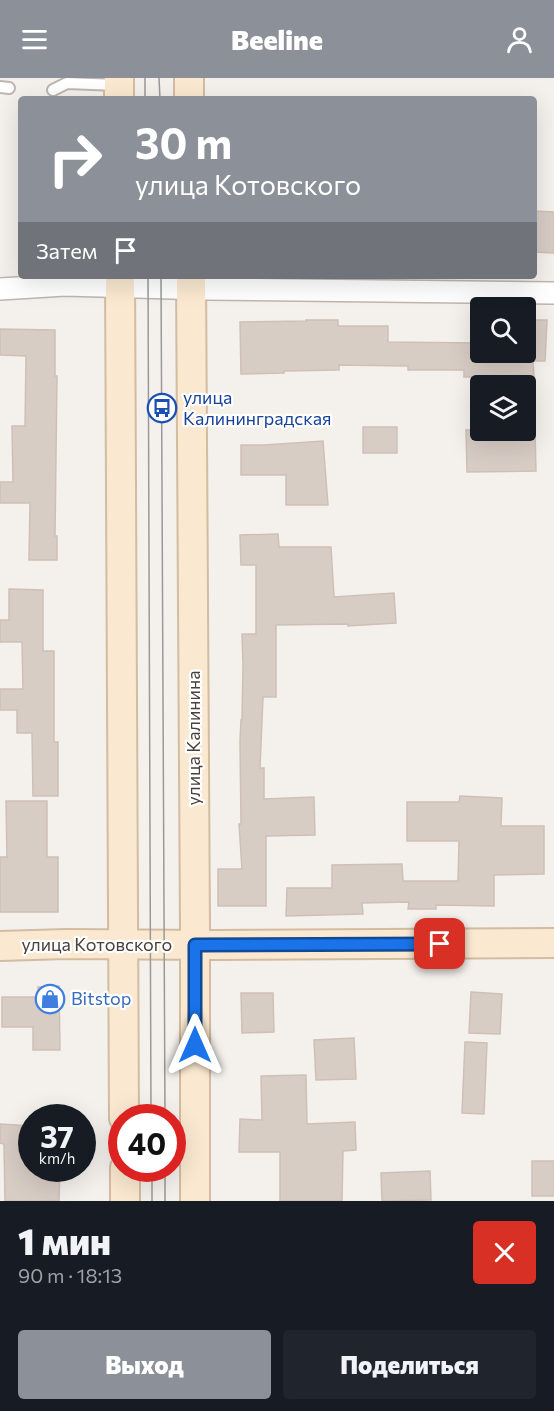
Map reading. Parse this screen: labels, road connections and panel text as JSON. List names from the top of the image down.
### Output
{
  "streets": {
    "street": ["улица Калинина", "улица Котовского"]
  },
  "crossings": [
    ["улица Калинина", "улица Котовского"]
  ],
  "places": {
    "bus stop": ["улица Калининградская"],
    "shop": ["Bitstop"]
  },
  "page": {
    "header": "Beeline",
    "turn": ["30 m", "улица Котовского"],
    "then": "Затем",
    "speed": "37 km/h",
    "limit": "40",
    "heading": ["1 мин", "90 m · 18:13"],
    "buttons": ["Выход", "Поделиться"]
  }
}
